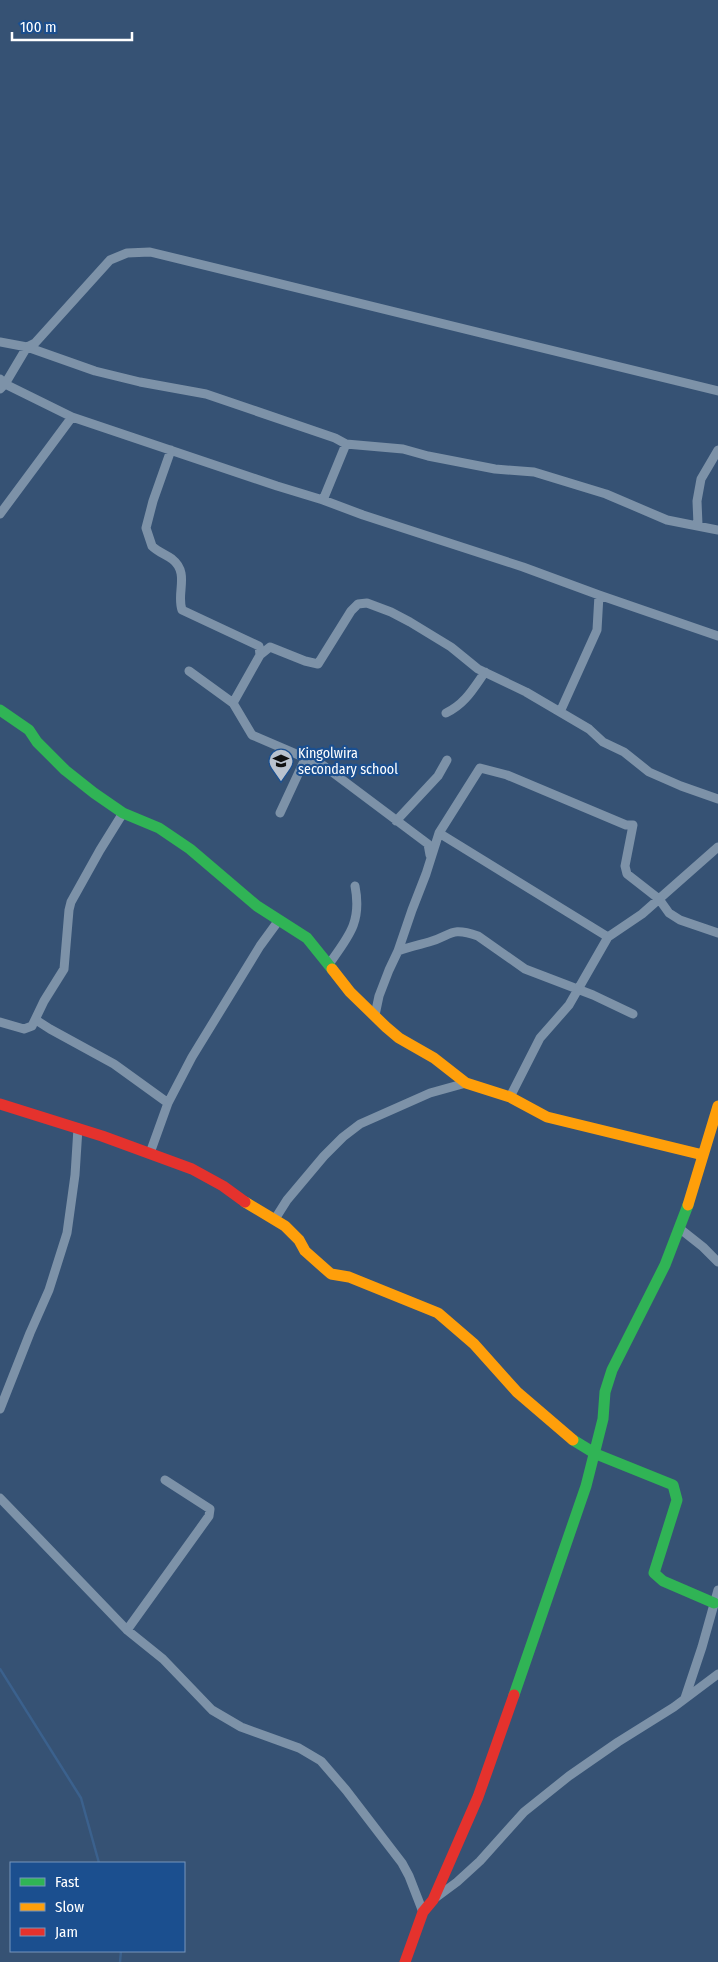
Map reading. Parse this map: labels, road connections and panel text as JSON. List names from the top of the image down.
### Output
{
  "places": {
    "school or university": ["Kingolwira secondary school"]
  },
  "legend": ["Fast", "Slow", "Jam"],
  "scale_bar": "100 m"
}
